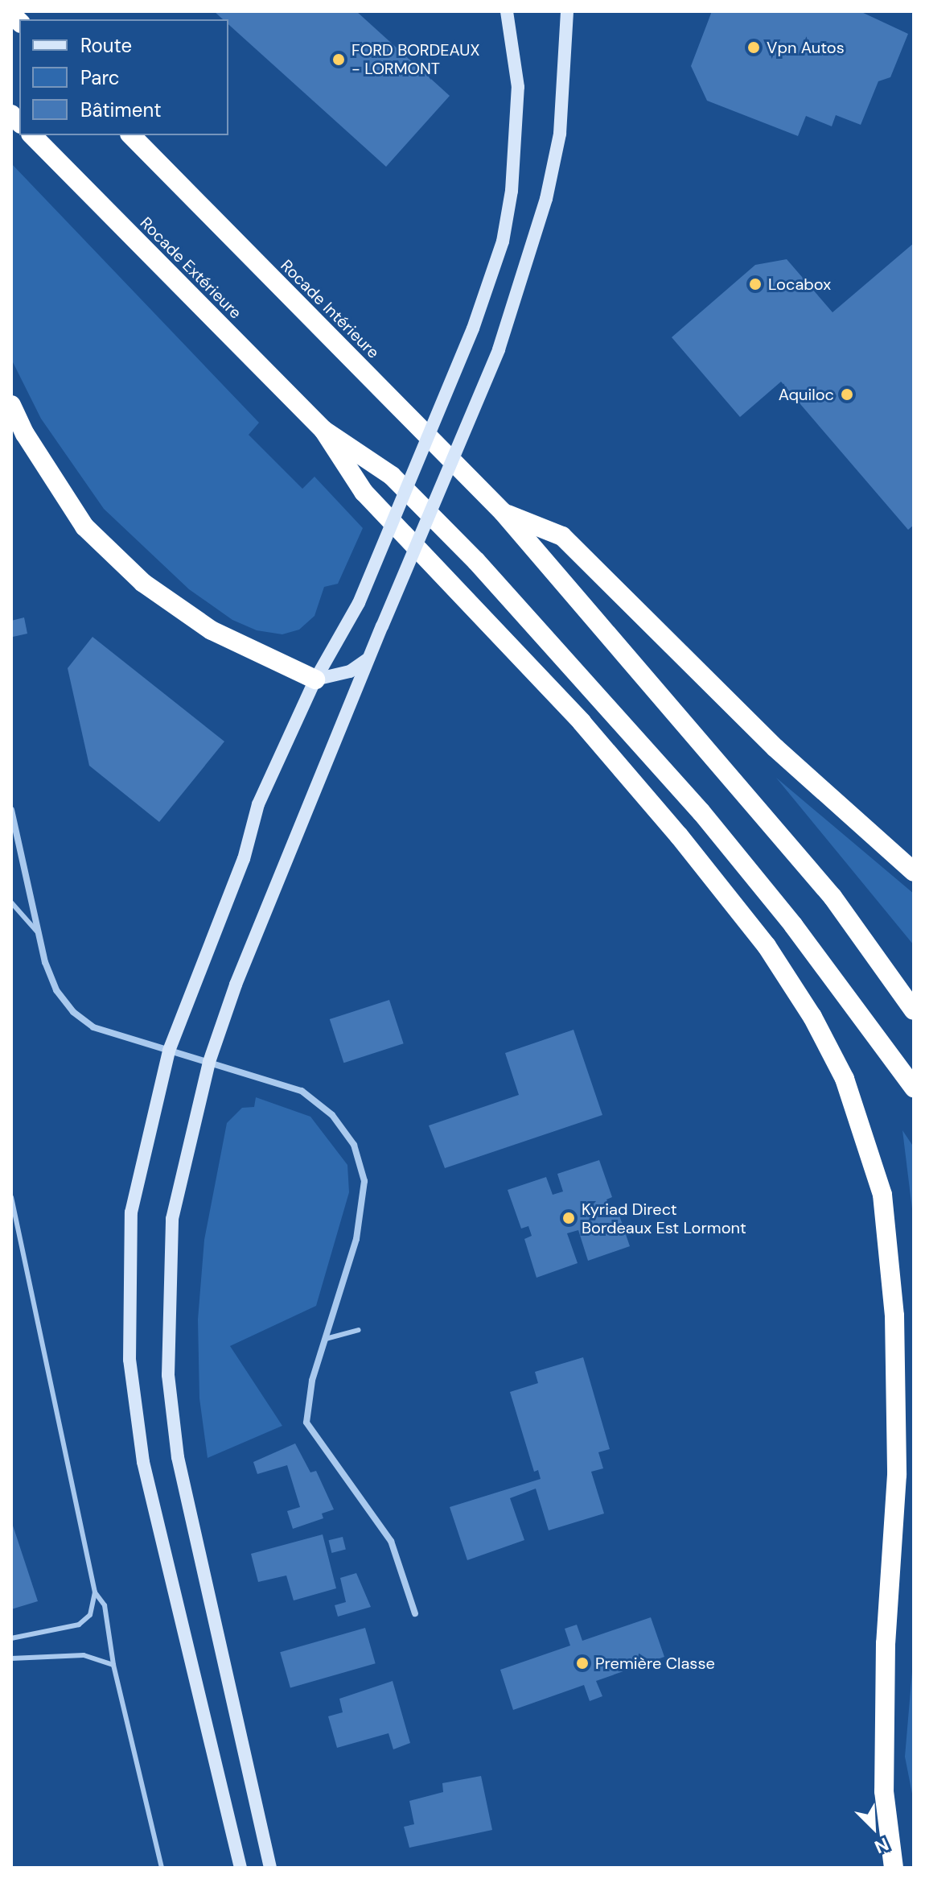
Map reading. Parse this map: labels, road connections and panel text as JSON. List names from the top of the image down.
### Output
{
  "streets": {
    "highway": ["Rocade Extérieure", "Rocade Intérieure"]
  },
  "places": [
    "Vpn Autos",
    "FORD BORDEAUX - LORMONT",
    "Locabox",
    "Aquiloc",
    "Kyriad Direct Bordeaux Est Lormont",
    "Première Classe"
  ],
  "legend": ["Route", "Parc", "Bâtiment"],
  "north": "bottom right"
}
